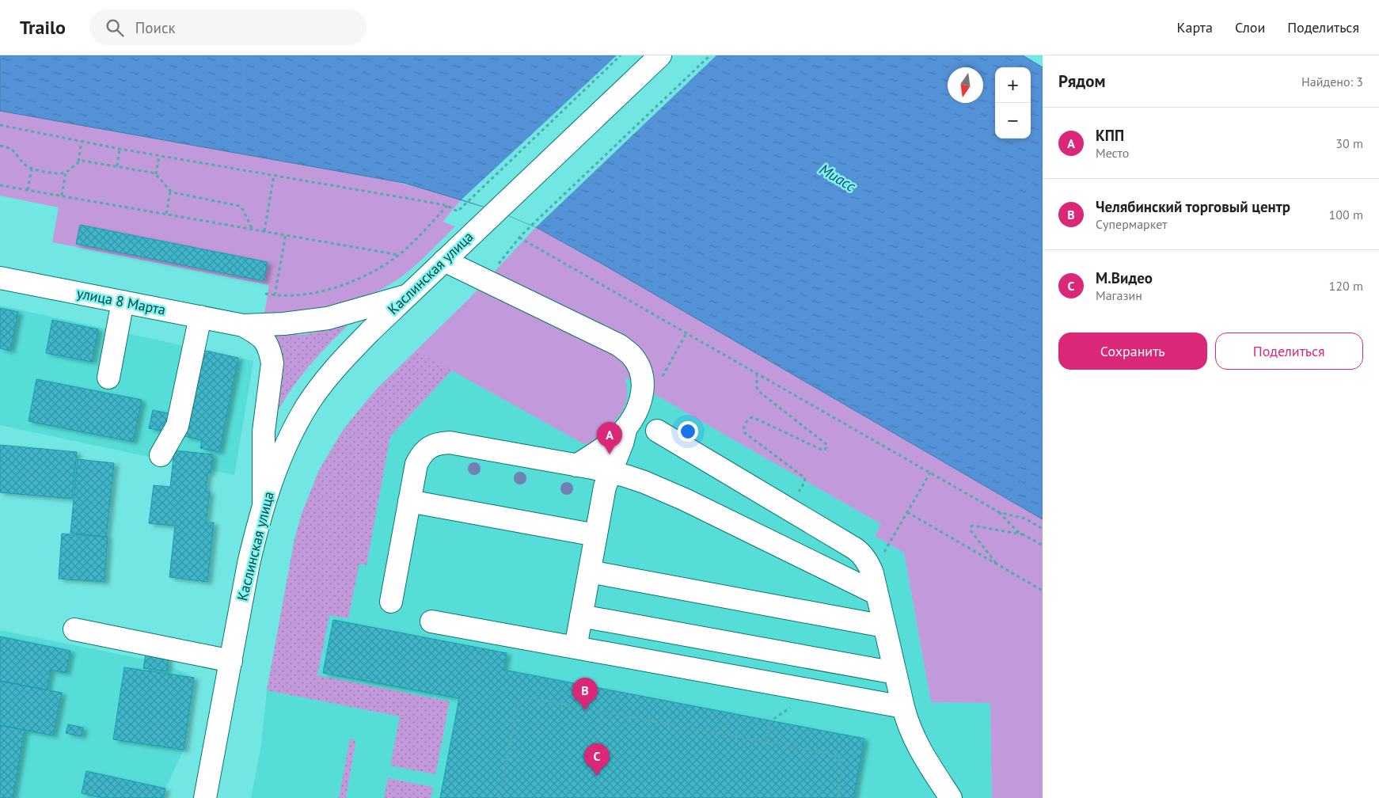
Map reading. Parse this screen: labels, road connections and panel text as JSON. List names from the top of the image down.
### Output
{
  "streets": {
    "main road": ["Каслинская улица", "улица 8 Марта"]
  },
  "water": ["Миасс"],
  "north": "bottom",
  "page": {
    "header": "Trailo",
    "search": "Поиск",
    "nav": ["Карта", "Слои", "Поделиться"],
    "heading": ["Рядом", "Найдено: 3"],
    "map_buttons": ["+", "−"],
    "list": [
      {
        "mark": "A",
        "name": "КПП",
        "note": "Место",
        "value": "30 m"
      },
      {
        "mark": "B",
        "name": "Челябинский торговый центр",
        "note": "Супермаркет",
        "value": "100 m"
      },
      {
        "mark": "C",
        "name": "М.Видео",
        "note": "Магазин",
        "value": "120 m"
      }
    ],
    "buttons": ["Сохранить", "Поделиться"],
    "pins": ["A", "B", "C"]
  }
}
